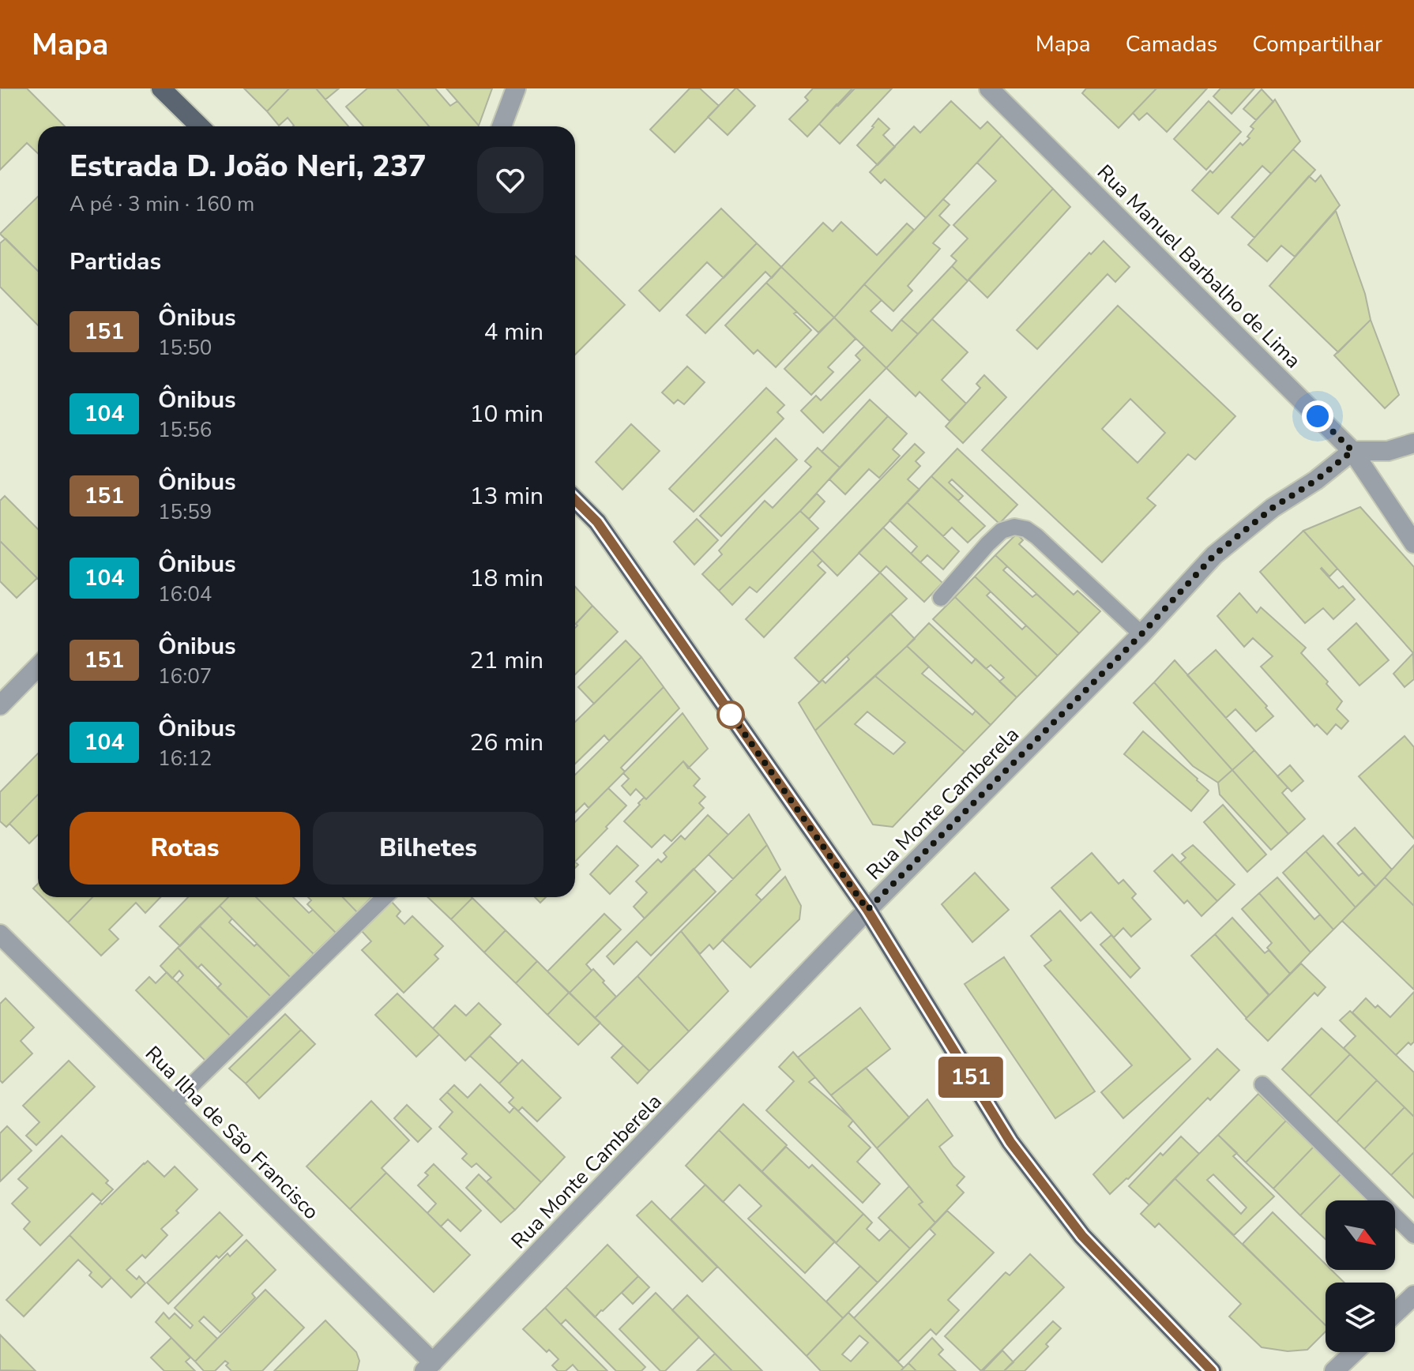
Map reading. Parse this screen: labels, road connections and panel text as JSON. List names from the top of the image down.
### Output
{
  "streets": {
    "street": ["Rua Manuel Barbalho de Lima", "Rua Monte Camberela", "Rua Ilha de São Francisco"]
  },
  "crossings": [
    ["Rua Manuel Barbalho de Lima", "Rua Monte Camberela"],
    ["Rua Monte Camberela", "Rua Ilha de São Francisco"]
  ],
  "lines": ["bus line 151"],
  "north": "bottom right",
  "page": {
    "header": "Mapa",
    "nav": ["Mapa", "Camadas", "Compartilhar"],
    "on_map": "151",
    "heading": [
      ["Estrada D. João Neri, 237", "A pé · 3 min · 160 m"],
      "Partidas"
    ],
    "list": [
      {
        "mark": "151",
        "name": "Ônibus",
        "note": "15:50",
        "value": "4 min"
      },
      {
        "mark": "104",
        "name": "Ônibus",
        "note": "15:56",
        "value": "10 min"
      },
      {
        "mark": "151",
        "name": "Ônibus",
        "note": "15:59",
        "value": "13 min"
      },
      {
        "mark": "104",
        "name": "Ônibus",
        "note": "16:04",
        "value": "18 min"
      },
      {
        "mark": "151",
        "name": "Ônibus",
        "note": "16:07",
        "value": "21 min"
      },
      {
        "mark": "104",
        "name": "Ônibus",
        "note": "16:12",
        "value": "26 min"
      }
    ],
    "buttons": ["Rotas", "Bilhetes"]
  }
}
